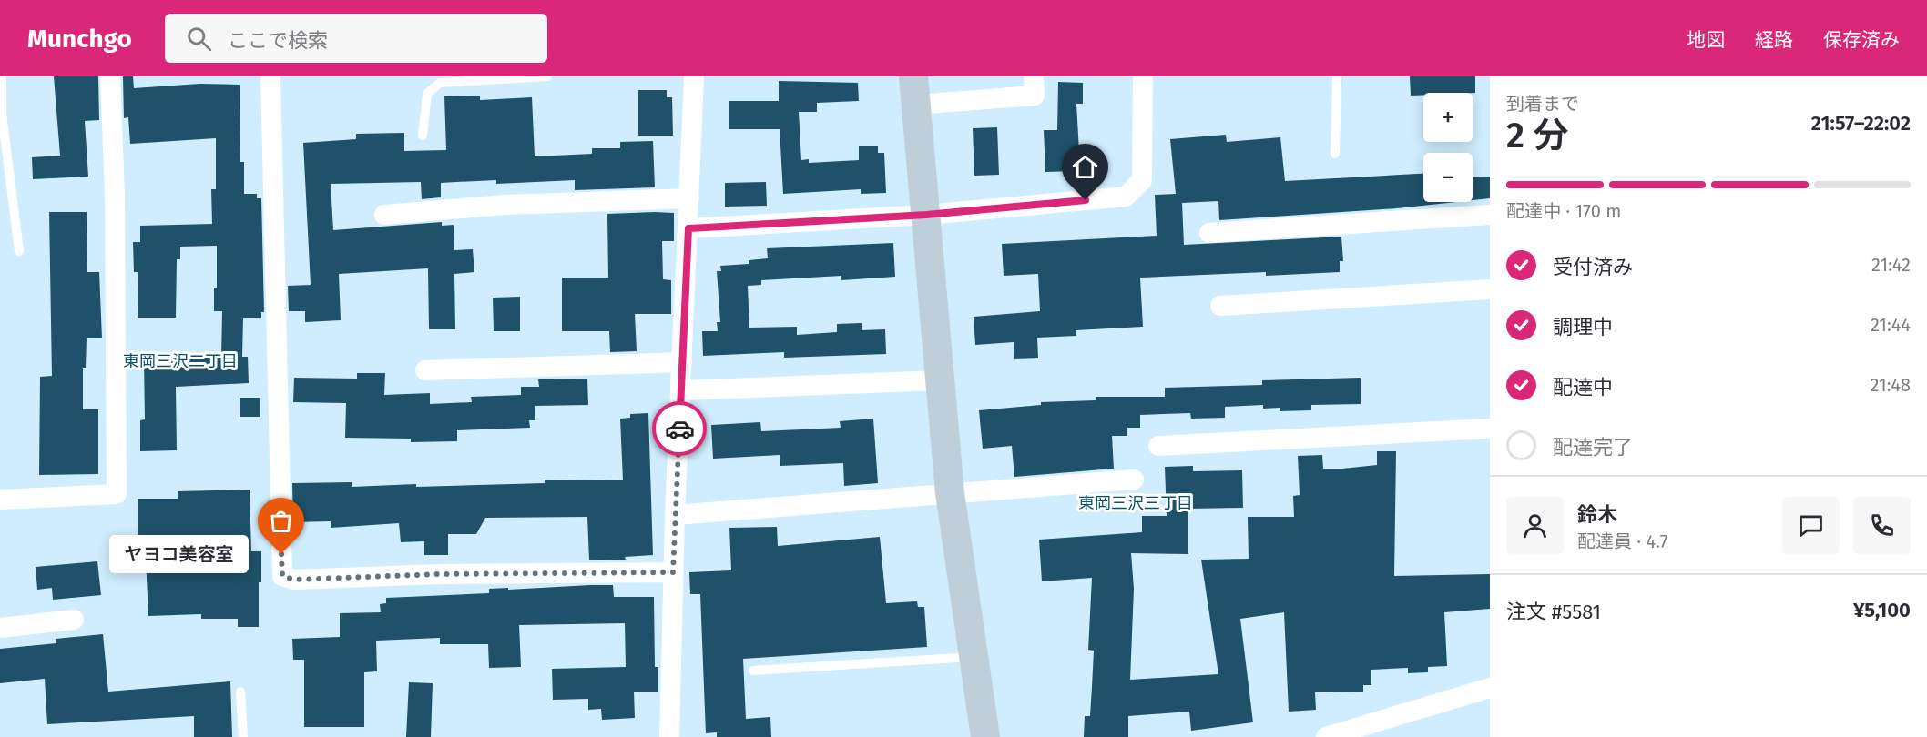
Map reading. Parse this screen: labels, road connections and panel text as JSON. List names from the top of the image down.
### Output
{
  "districts": ["東岡三沢二丁目", "東岡三沢三丁目"],
  "places": ["ヤヨコ美容室"],
  "page": {
    "header": "Munchgo",
    "search": "ここで検索",
    "nav": ["地図", "経路", "保存済み"],
    "heading": ["2 分", "到着まで", "21:57–22:02"],
    "panel": [
      "鈴木",
      "配達員 · 4.7",
      "注文 #5581",
      "¥5,100"
    ],
    "map_buttons": ["+", "−"],
    "bar": "配達中 · 170 m",
    "list": [
      ["受付済み", "21:42"],
      ["調理中", "21:44"],
      ["配達中", "21:48"],
      "配達完了"
    ],
    "bubble": "ヤヨコ美容室"
  }
}
